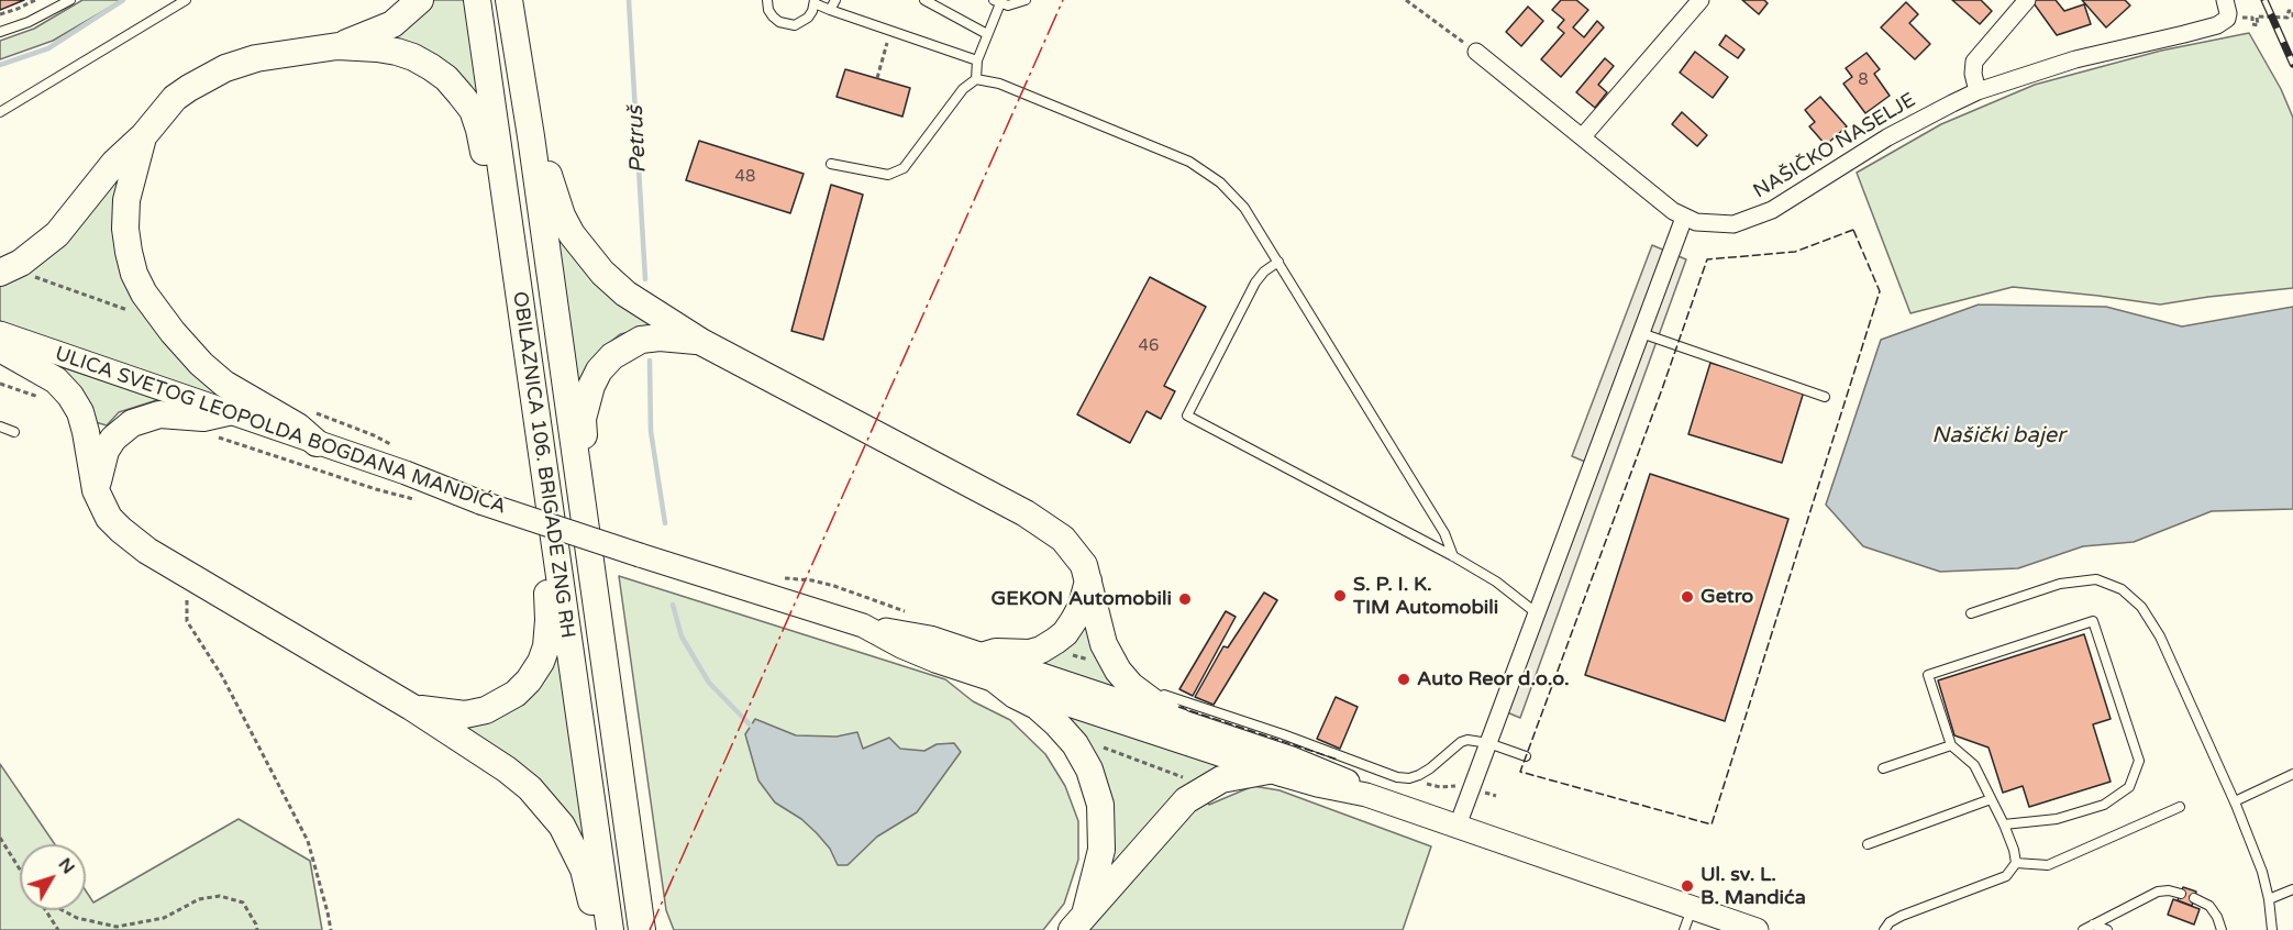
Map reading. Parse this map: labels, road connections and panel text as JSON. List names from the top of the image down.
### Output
{
  "streets": {
    "highway": ["OBILAZNICA 106. BRIGADE ZNG RH"],
    "main road": ["ULICA SVETOG LEOPOLDA BOGDANA MANDIĆA"],
    "street": ["NAŠIČKO NASELJE"]
  },
  "water": ["Petruš", "Našički bajer"],
  "places": [
    "S. P. I. K. TIM Automobili",
    "Getro",
    "GEKON Automobili",
    "Auto Reor d.o.o.",
    "Ul. sv. L. B. Mandića"
  ],
  "house_numbers": ["8", "48", "46"],
  "north": "top right"
}
